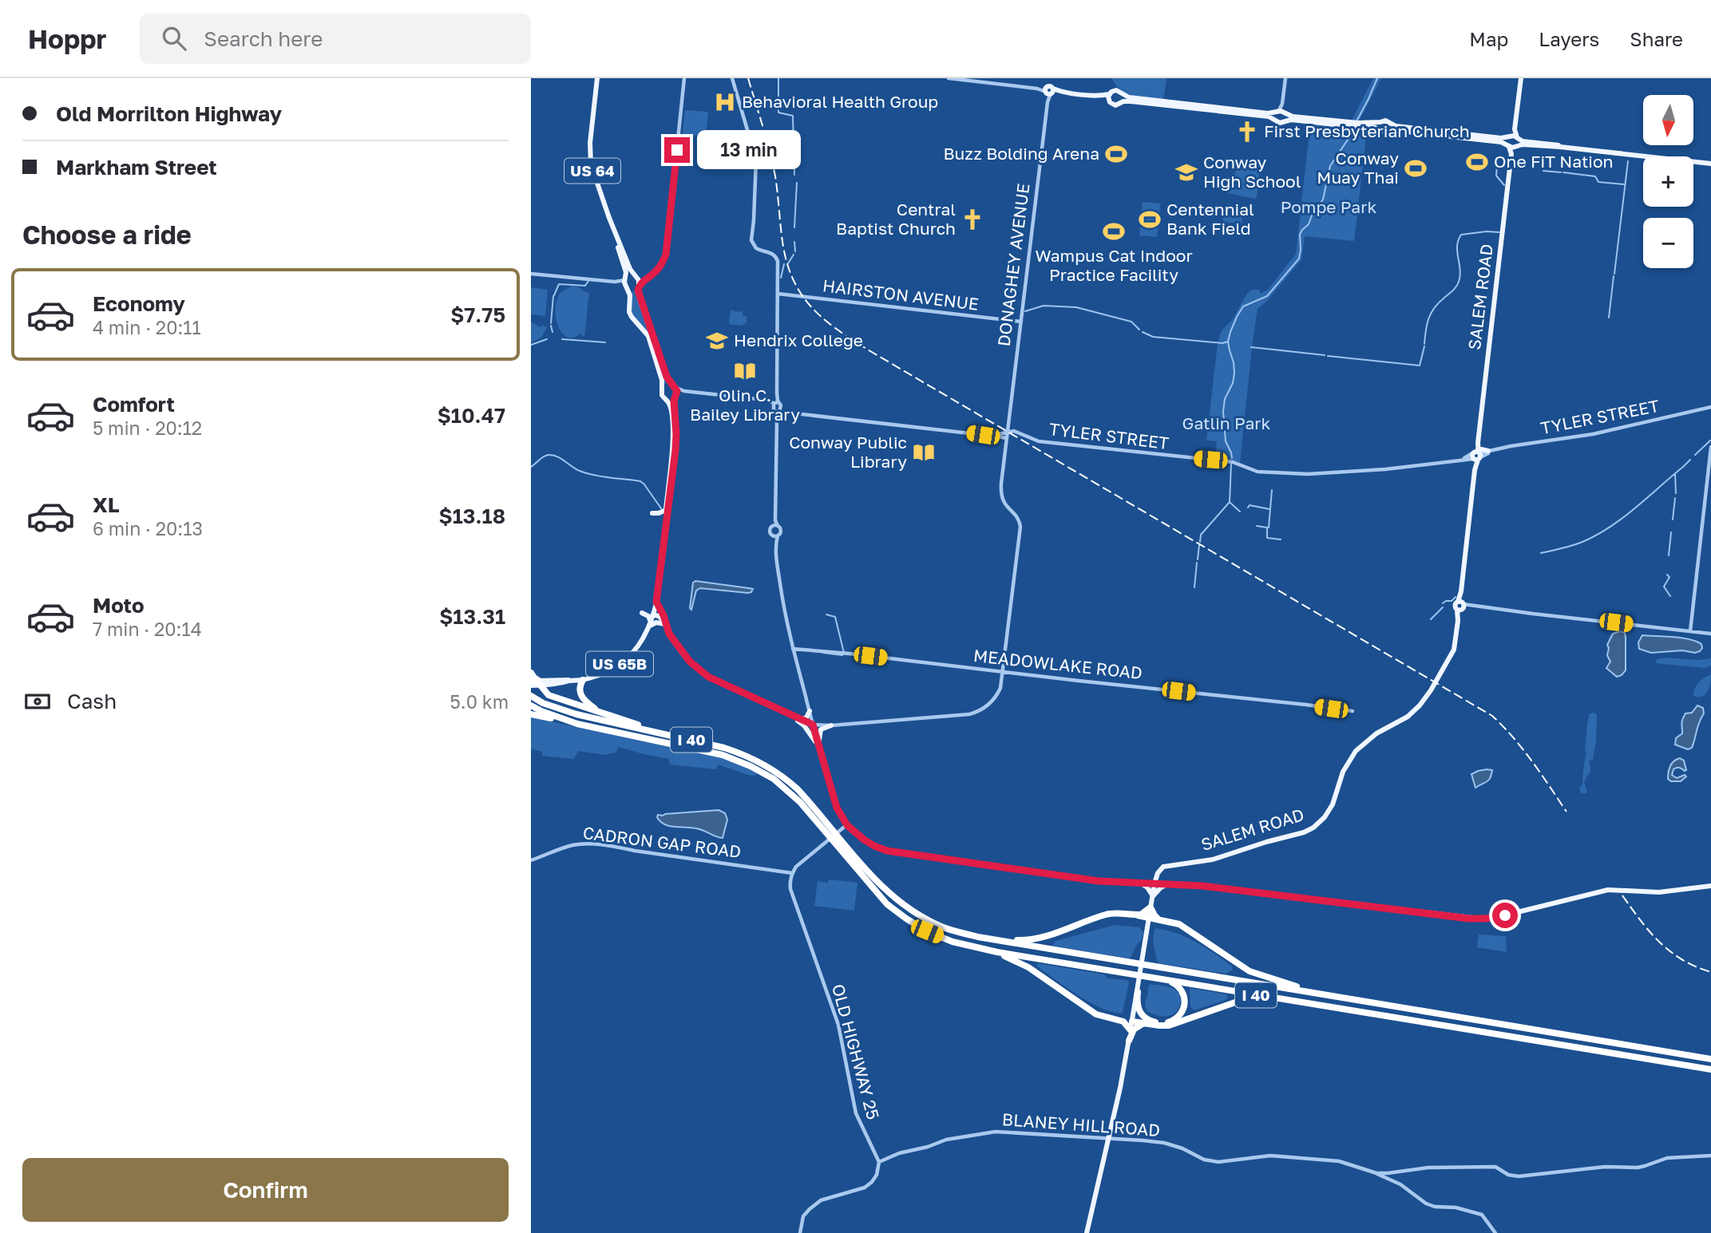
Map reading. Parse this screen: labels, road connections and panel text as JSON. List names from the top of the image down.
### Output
{
  "streets": {
    "highway": ["I 40"],
    "main road": ["US 64", "SALEM ROAD", "US 65B"],
    "street": [
      "DONAGHEY AVENUE",
      "HAIRSTON AVENUE",
      "TYLER STREET",
      "MEADOWLAKE ROAD",
      "CADRON GAP ROAD",
      "OLD HIGHWAY 25",
      "BLANEY HILL ROAD"
    ]
  },
  "crossings": [
    ["DONAGHEY AVENUE", "HAIRSTON AVENUE"],
    ["DONAGHEY AVENUE", "TYLER STREET"],
    ["DONAGHEY AVENUE", "MEADOWLAKE ROAD"],
    ["SALEM ROAD", "TYLER STREET"],
    ["CADRON GAP ROAD", "OLD HIGHWAY 25"],
    ["OLD HIGHWAY 25", "BLANEY HILL ROAD"]
  ],
  "parks": ["Pompe Park", "Gatlin Park"],
  "places": {
    "hospital": ["Behavioral Health Group"],
    "church": ["First Presbyterian Church", "Central Baptist Church"],
    "sports": [
      "Buzz Bolding Arena",
      "One FiT Nation",
      "Conway Muay Thai",
      "Centennial Bank Field",
      "Wampus Cat Indoor Practice Facility"
    ],
    "school or university": ["Conway High School", "Hendrix College"],
    "library": ["Olin C. Bailey Library", "Conway Public Library"]
  },
  "north": "bottom",
  "page": {
    "header": "Hoppr",
    "search": "Search here",
    "nav": ["Map", "Layers", "Share"],
    "banner": ["Old Morrilton Highway", "Markham Street"],
    "map_buttons": ["+", "−"],
    "bubble": "13 min",
    "heading": "Choose a ride",
    "list": [
      {
        "name": "Economy",
        "note": "4 min · 20:11",
        "value": "$7.75"
      },
      {
        "name": "Comfort",
        "note": "5 min · 20:12",
        "value": "$10.47"
      },
      {
        "name": "XL",
        "note": "6 min · 20:13",
        "value": "$13.18"
      },
      {
        "name": "Moto",
        "note": "7 min · 20:14",
        "value": "$13.31"
      }
    ],
    "pay": ["Cash", "5.0 km"],
    "buttons": "Confirm"
  }
}
